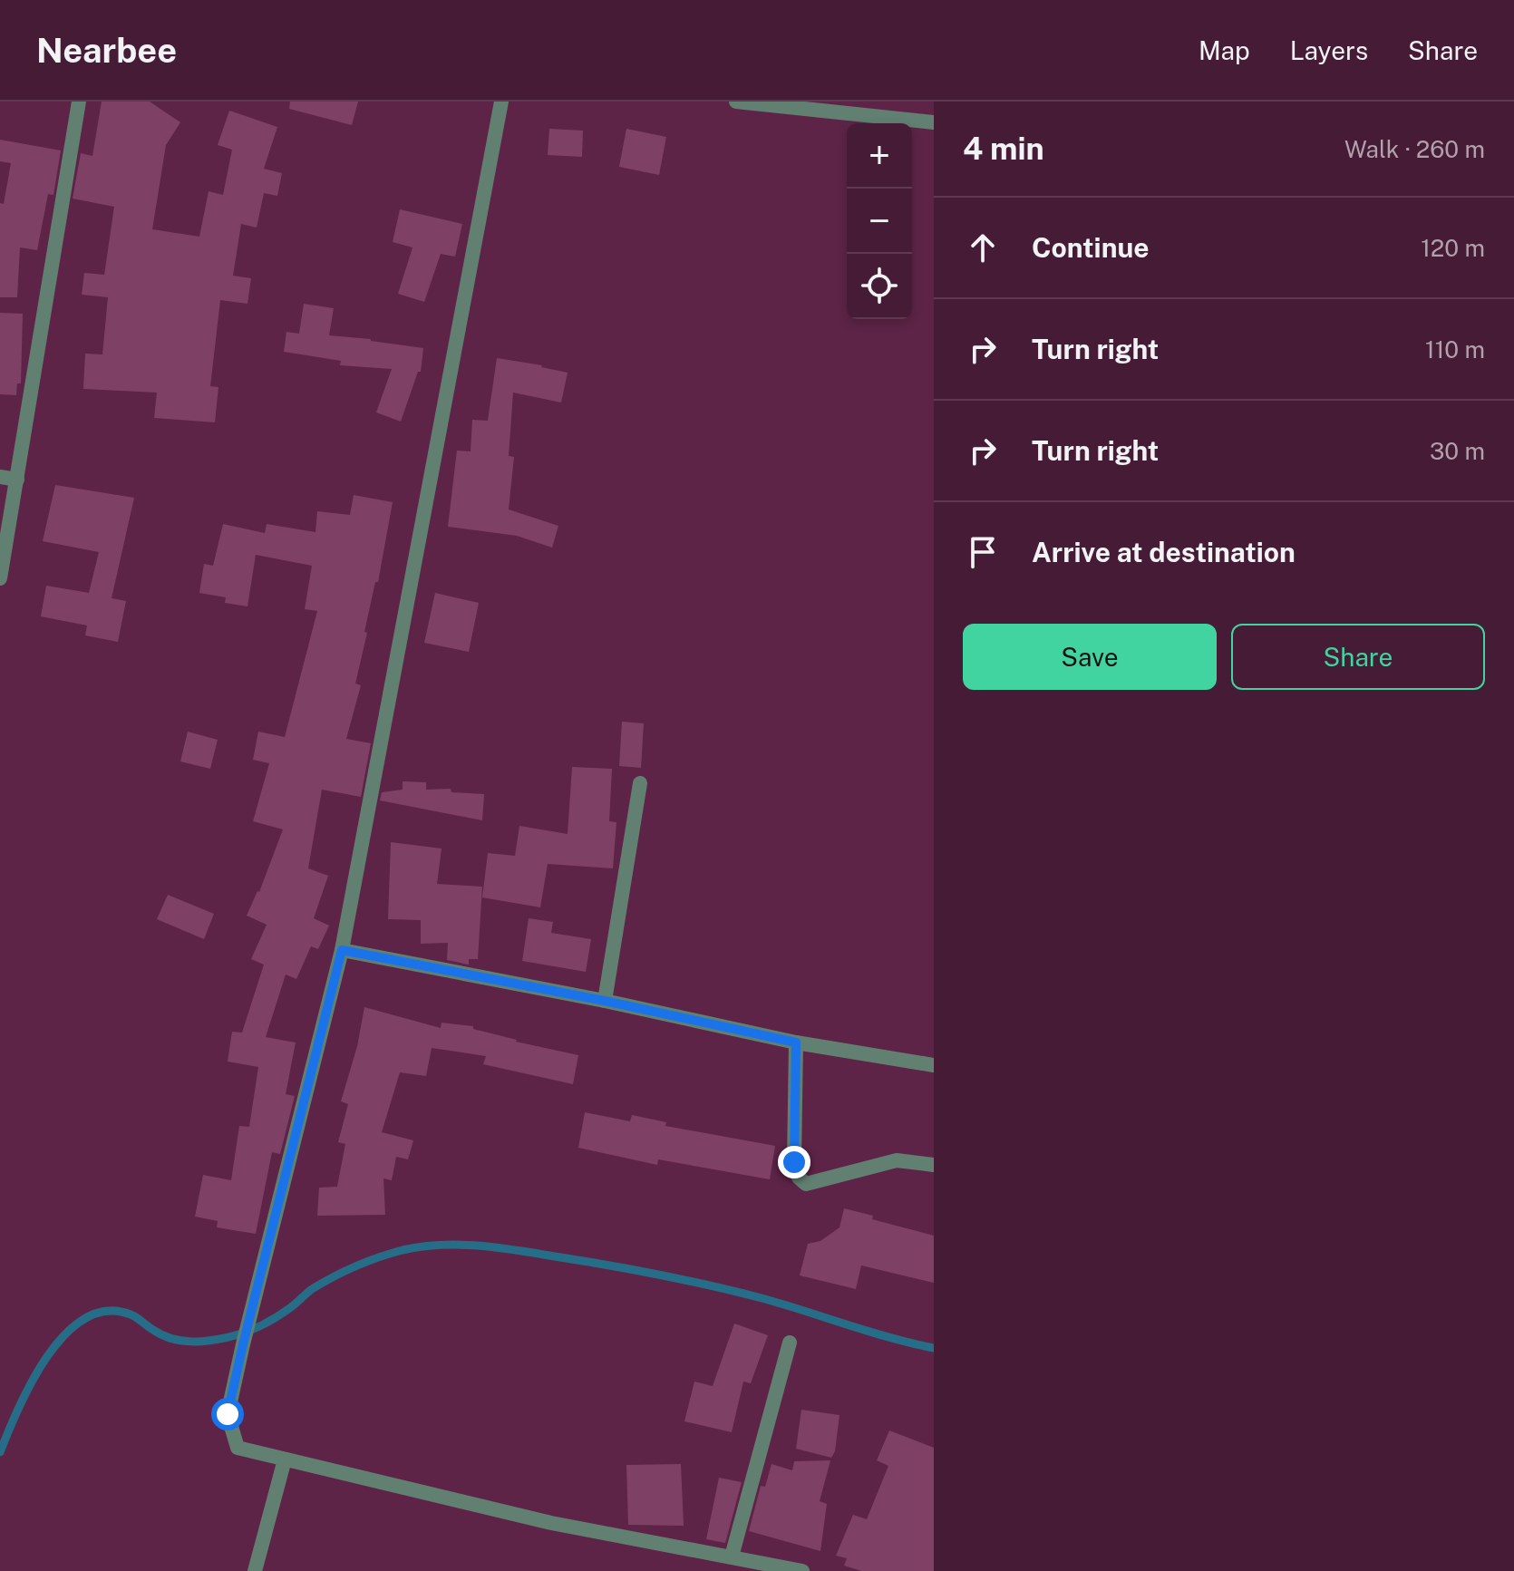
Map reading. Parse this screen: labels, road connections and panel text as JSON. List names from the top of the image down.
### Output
{
  "page": {
    "header": "Nearbee",
    "nav": ["Map", "Layers", "Share"],
    "heading": ["4 min", "Walk · 260 m"],
    "map_buttons": ["+", "−"],
    "list": [
      ["Continue", "120 m"],
      ["Turn right", "110 m"],
      ["Turn right", "30 m"],
      "Arrive at destination"
    ],
    "buttons": ["Save", "Share"]
  }
}
